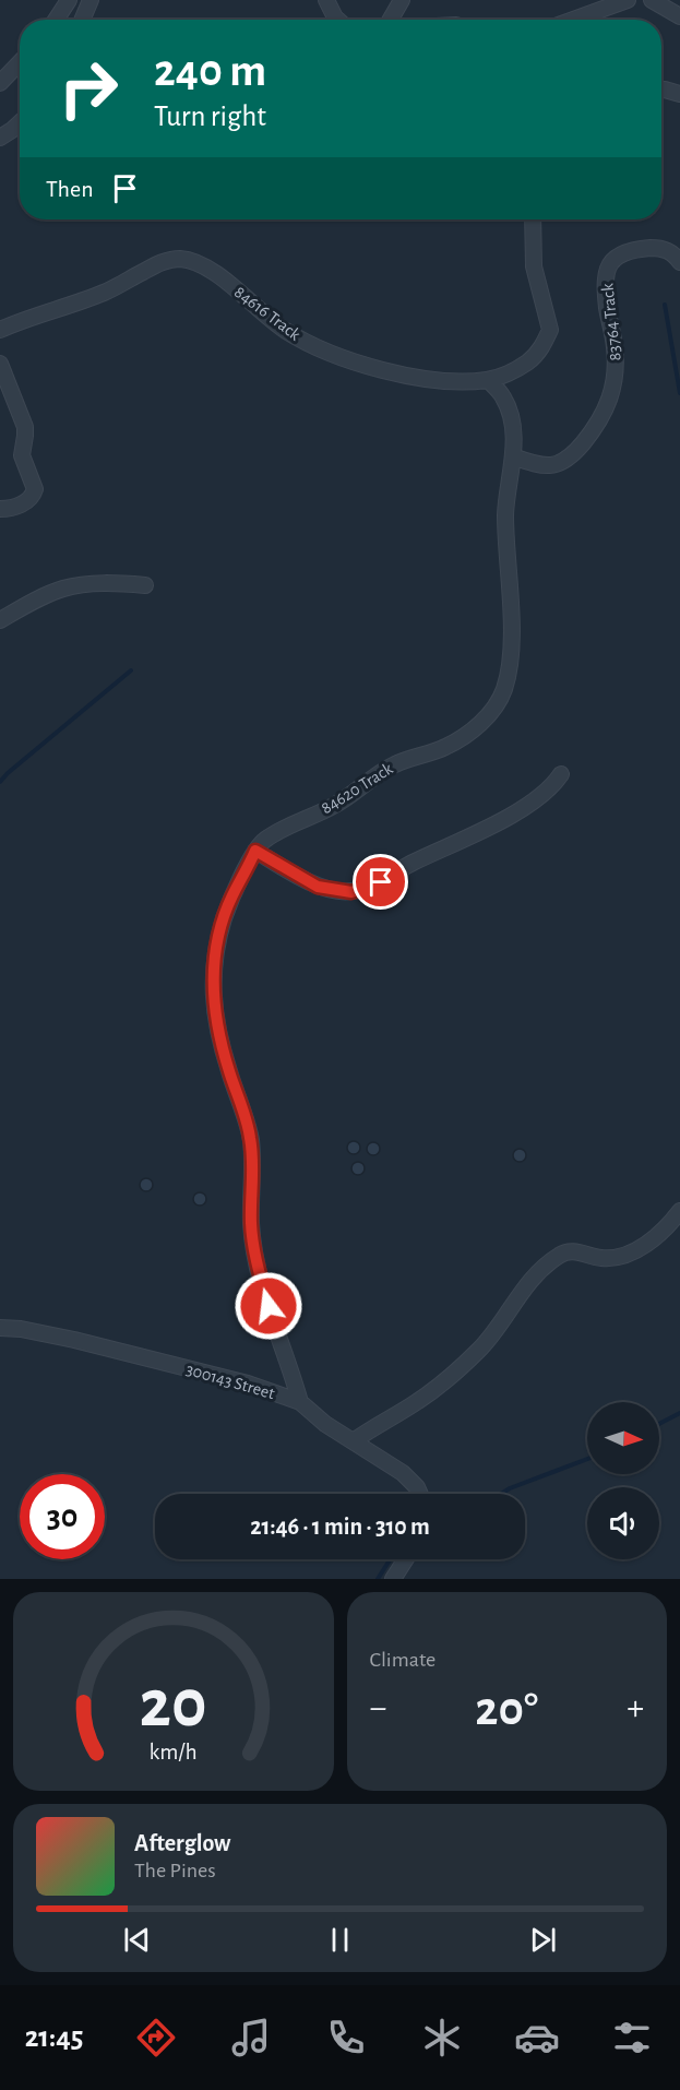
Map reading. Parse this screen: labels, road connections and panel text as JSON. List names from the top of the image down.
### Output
{
  "streets": {
    "street": [
      "84616 Track",
      "83764 Track",
      "84620 Track",
      "300143 Street"
    ]
  },
  "crossings": [
    ["83764 Track", "84620 Track"],
    ["84620 Track", "300143 Street"]
  ],
  "north": "right",
  "page": {
    "turn": ["240 m", "Turn right"],
    "then": "Then",
    "limit": "30",
    "trip": "21:46 · 1 min · 310 m",
    "tile": "Climate",
    "heat": ["−", "20°", "+"],
    "song": ["Afterglow", "The Pines"],
    "tabs": "21:45",
    "gauge": ["20", "km/h"]
  }
}
